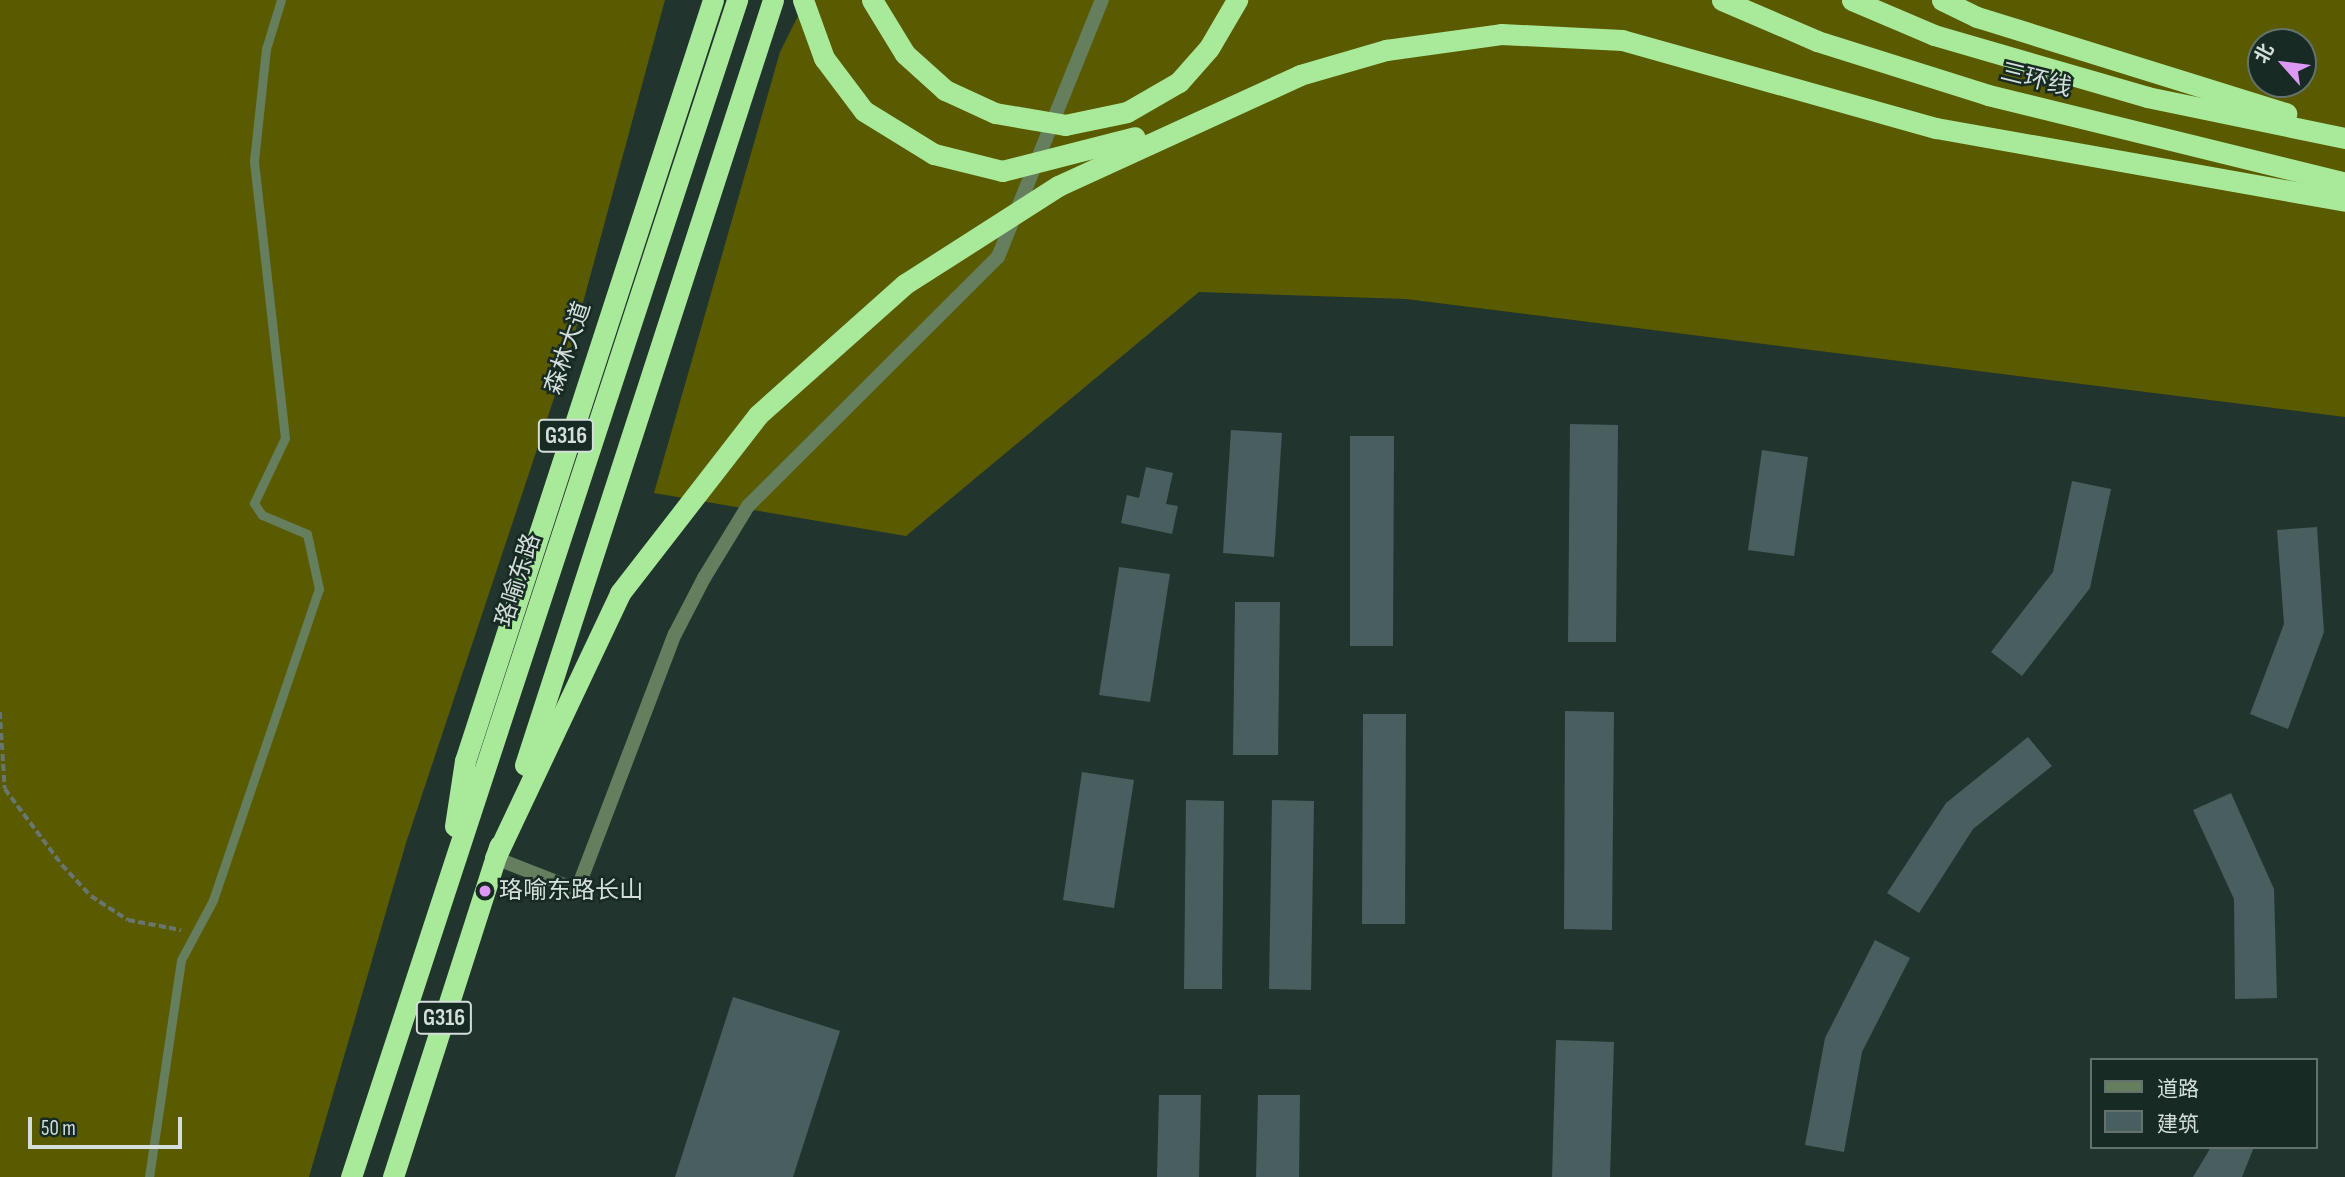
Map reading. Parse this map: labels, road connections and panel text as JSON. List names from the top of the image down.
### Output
{
  "streets": {
    "highway": [
      "三环线",
      "森林大道",
      "G316",
      "珞喻东路"
    ]
  },
  "crossings": [
    ["森林大道", "珞喻东路"]
  ],
  "places": ["珞喻东路长山"],
  "legend": ["道路", "建筑"],
  "scale_bar": "50 m",
  "north": "top left"
}
